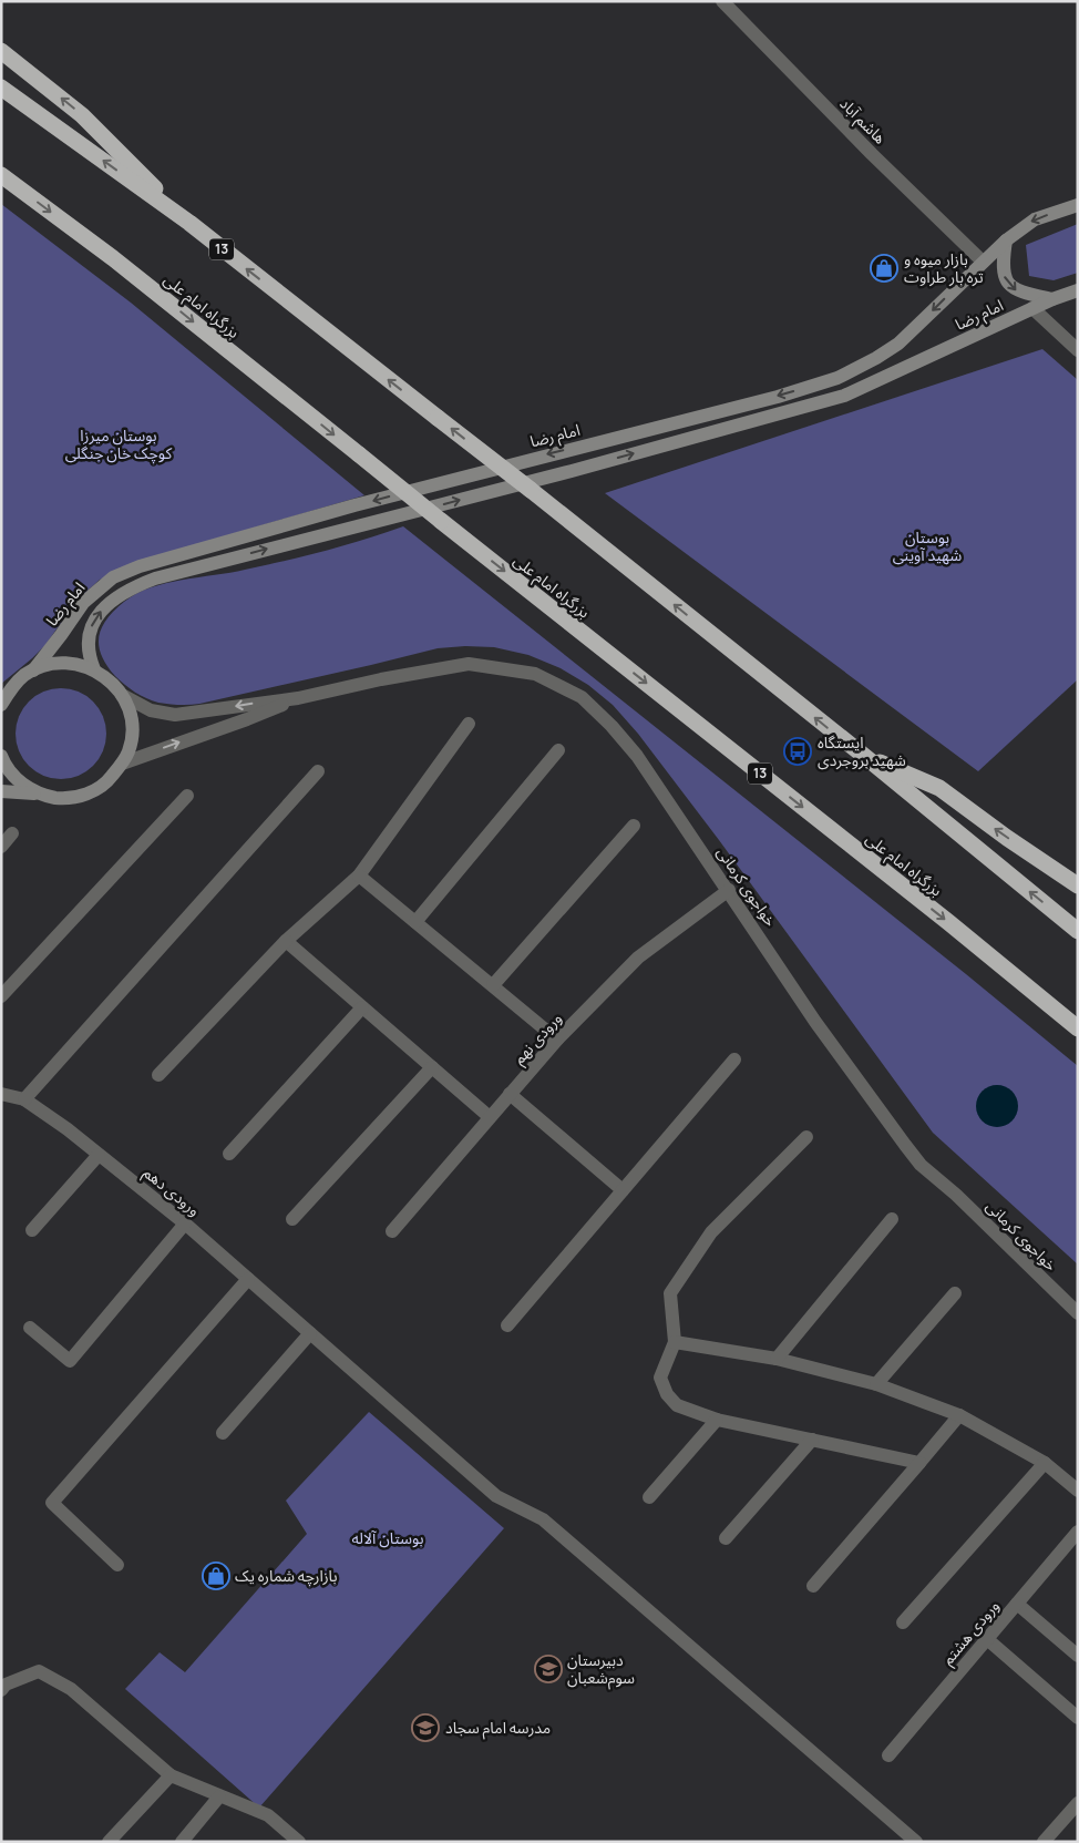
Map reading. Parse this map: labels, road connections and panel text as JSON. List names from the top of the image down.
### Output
{
  "streets": {
    "highway": ["13", "بزرگراه امام علی"],
    "main road": ["امام رضا"],
    "street": [
      "هاشم آباد",
      "خواجوی کرمانی",
      "ورودی نهم",
      "ورودی دهم",
      "ورودی هشتم"
    ]
  },
  "crossings": [
    ["هاشم آباد", "امام رضا"],
    ["خواجوی کرمانی", "ورودی نهم"]
  ],
  "parks": ["بوستان میرزا کوچک خان جنگلی", "بوستان شهید آوینی", "بوستان آلاله"],
  "places": {
    "shop": ["بازار میوه و تره‌ بار طراوت", "بازارچه شماره یک"],
    "bus stop": ["ایستگاه شهید بروجردی"],
    "school or university": ["دبیرستان سوم‌شعبان", "مدرسه امام سجاد"]
  }
}
